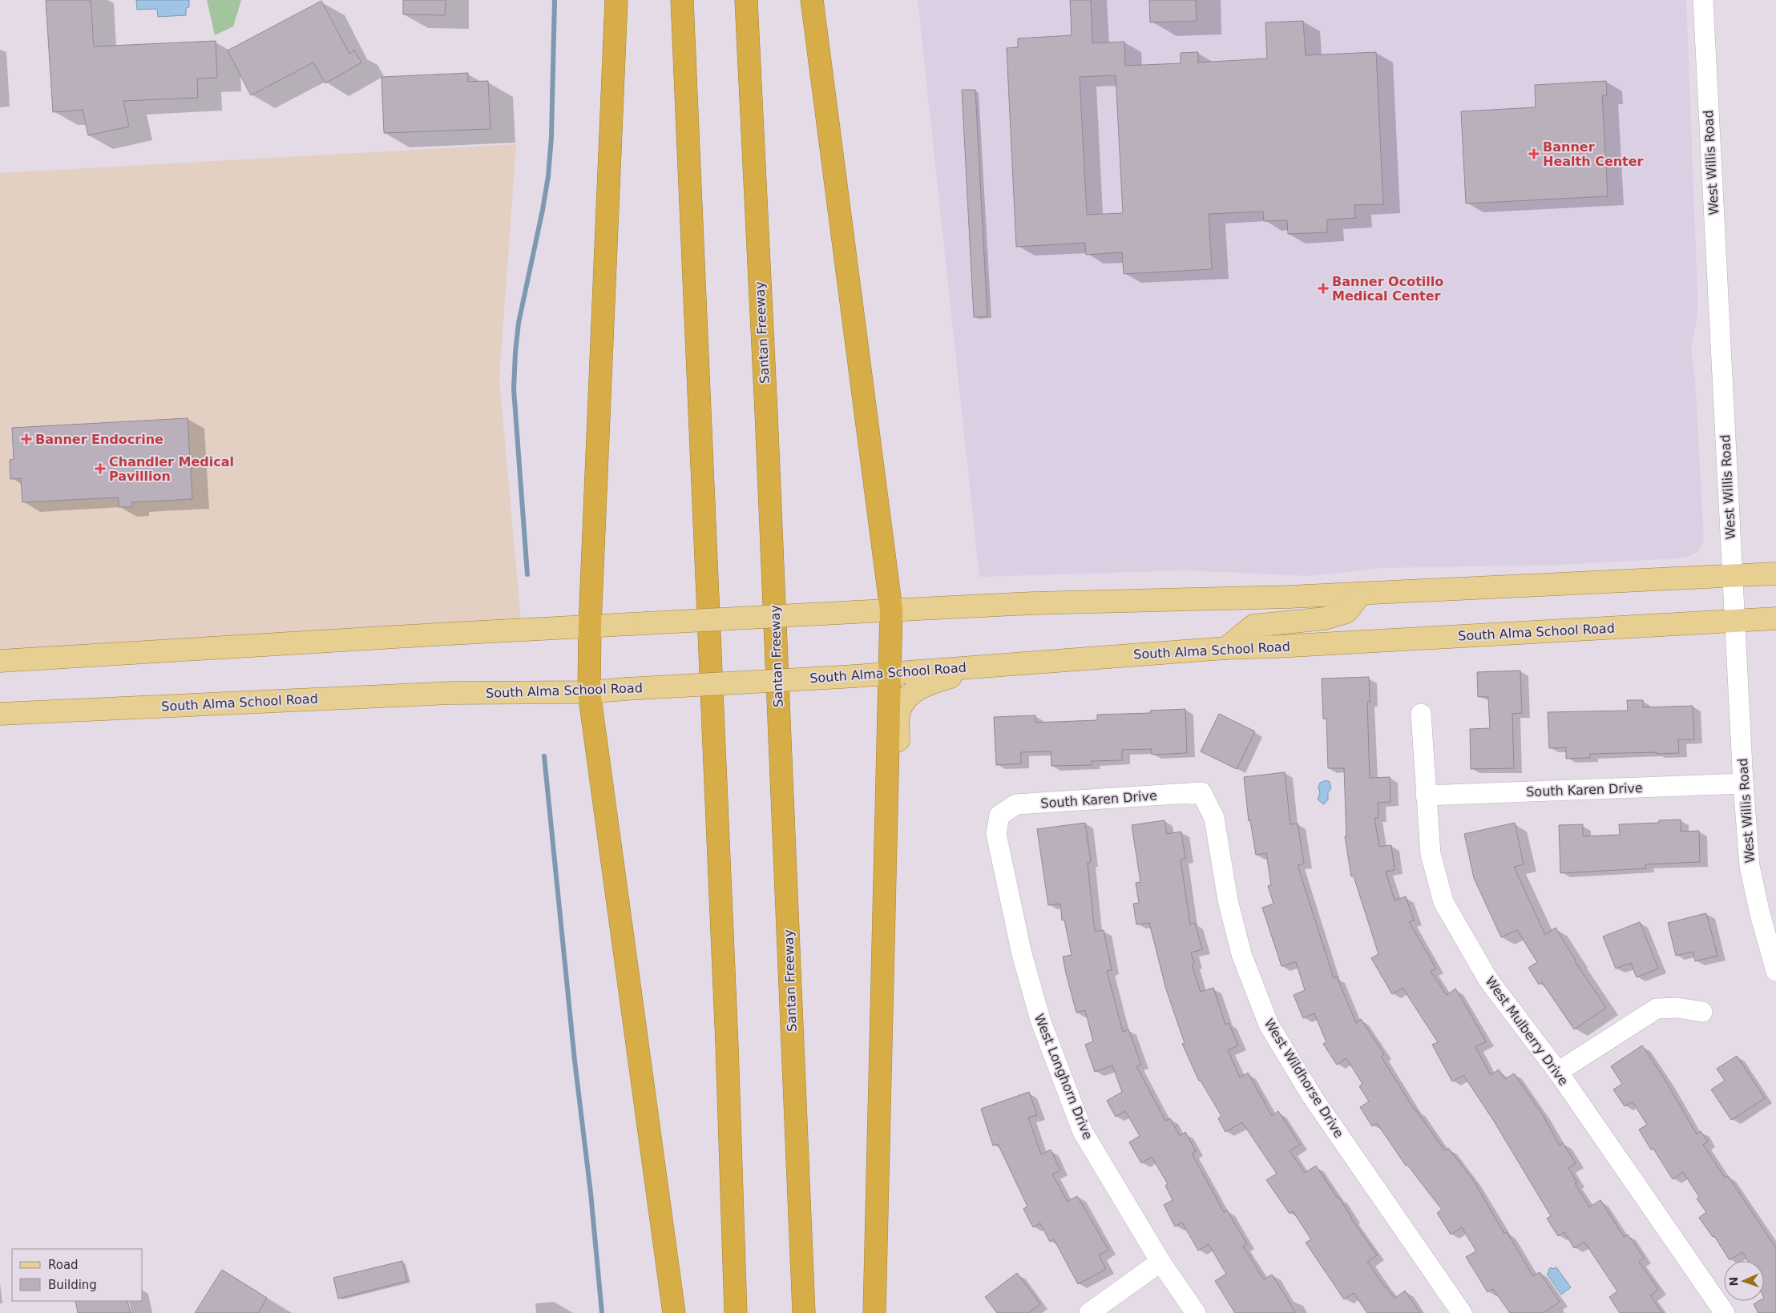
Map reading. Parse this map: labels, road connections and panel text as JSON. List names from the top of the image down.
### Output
{
  "streets": {
    "highway": ["Santan Freeway"],
    "main road": ["South Alma School Road"],
    "street": [
      "West Willis Road",
      "South Karen Drive",
      "West Mulberry Drive",
      "West Longhorn Drive",
      "West Wildhorse Drive"
    ]
  },
  "crossings": [
    ["West Willis Road", "South Alma School Road"],
    ["West Willis Road", "South Karen Drive"],
    ["South Karen Drive", "West Mulberry Drive"],
    ["South Karen Drive", "West Longhorn Drive"],
    ["South Karen Drive", "West Wildhorse Drive"]
  ],
  "places": {
    "health": [
      "Banner Health Center",
      "Banner Ocotillo Medical Center",
      "Banner Endocrine",
      "Chandler Medical Pavillion"
    ]
  },
  "legend": ["Road", "Building"],
  "north": "left"
}
